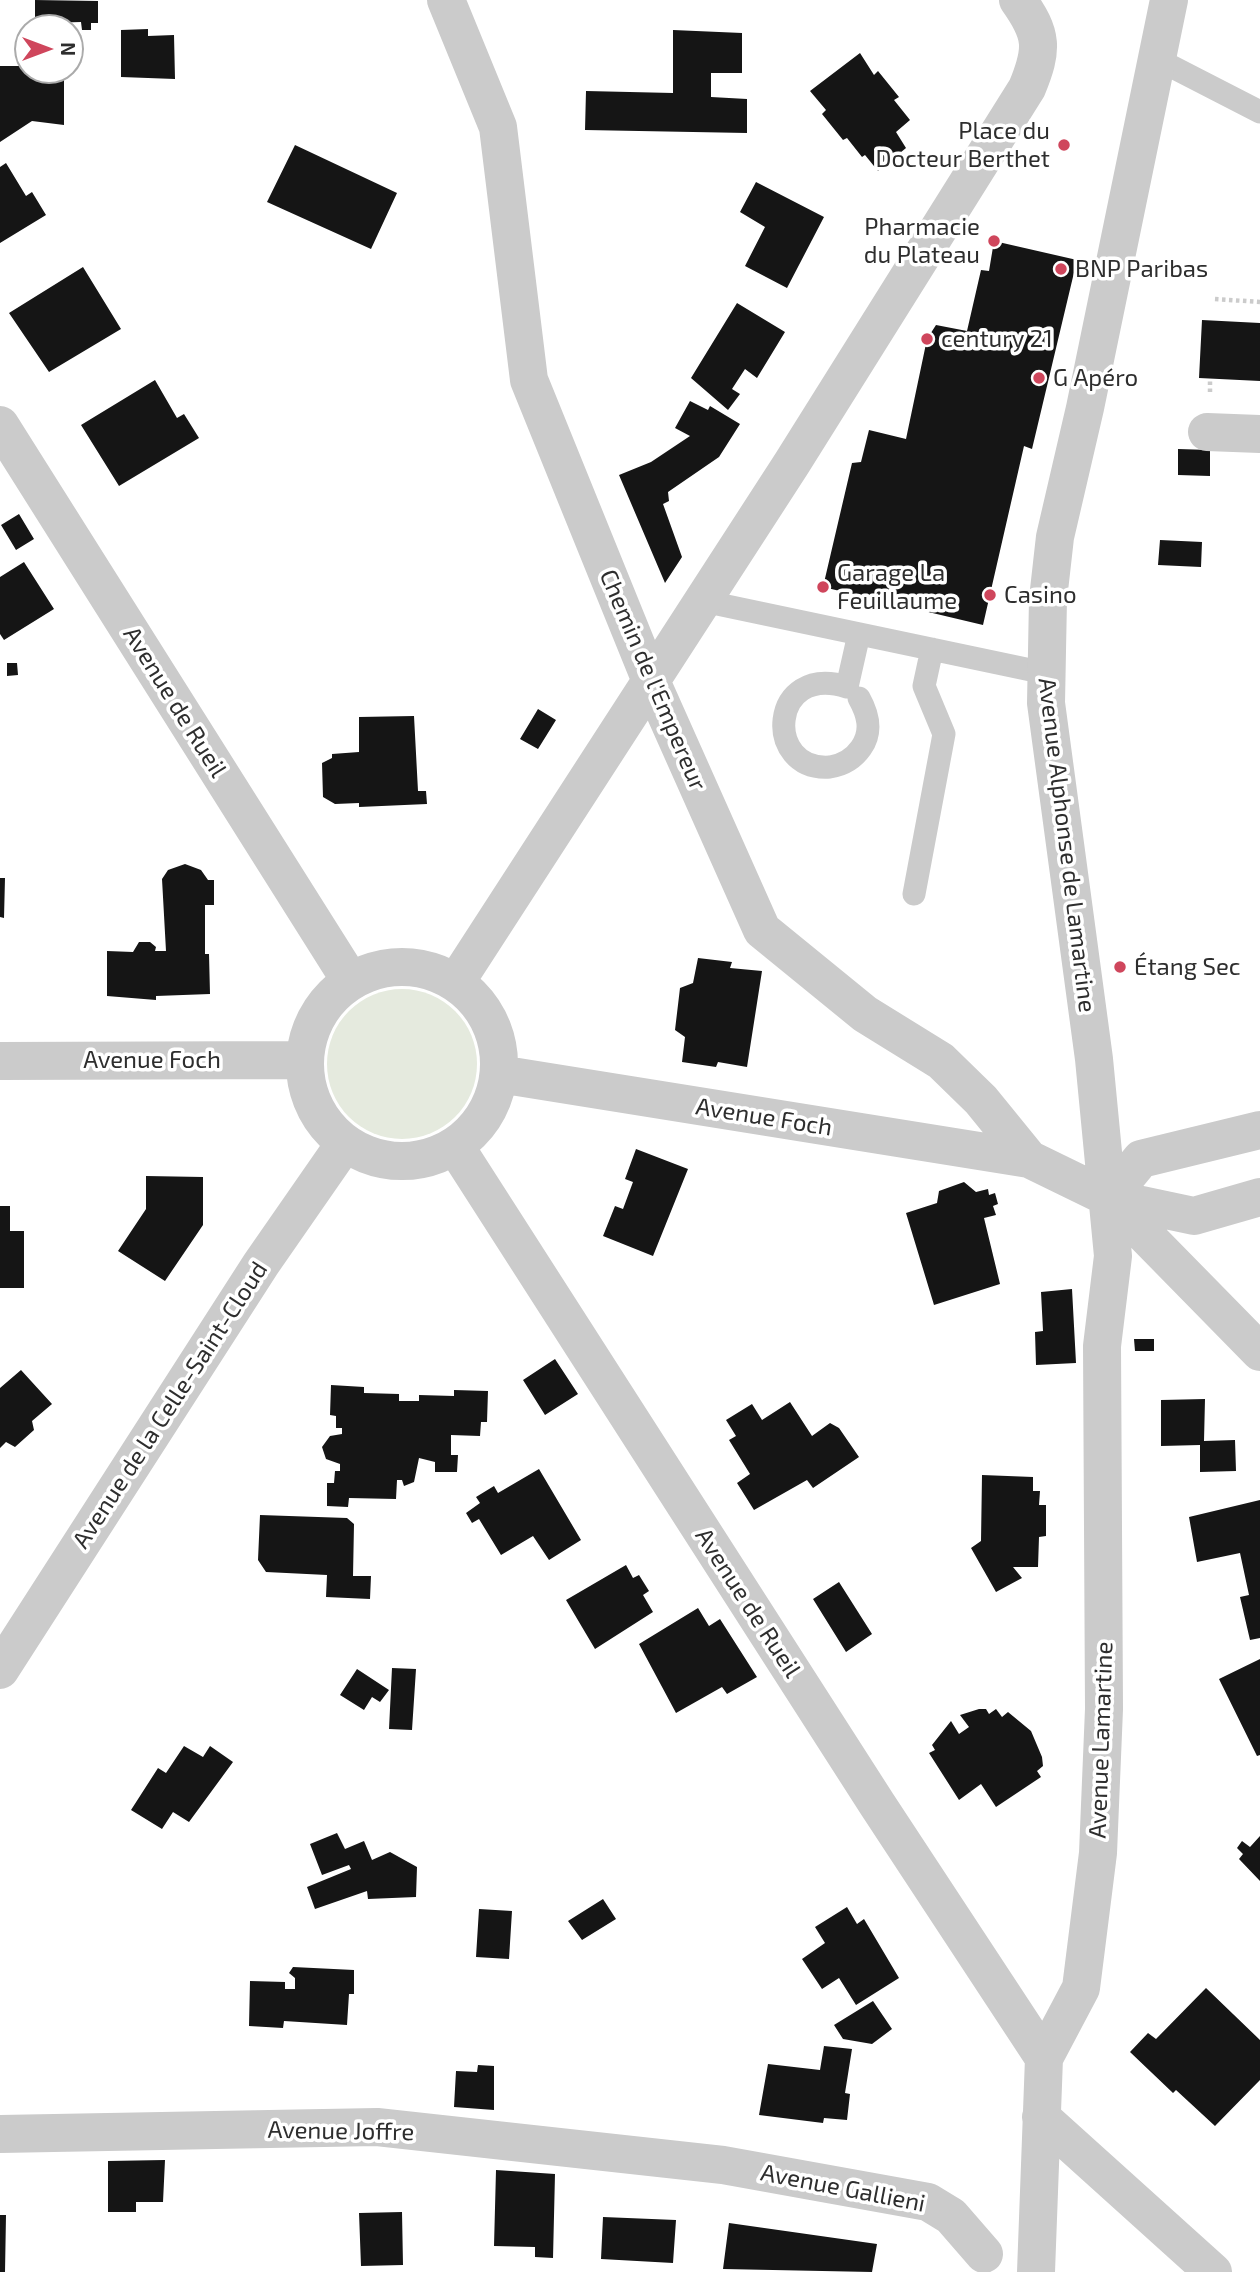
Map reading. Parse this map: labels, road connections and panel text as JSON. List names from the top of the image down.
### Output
{
  "streets": {
    "street": [
      "Chemin de l'Empereur",
      "Avenue de Rueil",
      "Avenue Alphonse de Lamartine",
      "Avenue Foch",
      "Avenue de la Celle-Saint-Cloud",
      "Avenue Lamartine",
      "Avenue Joffre",
      "Avenue Gallieni"
    ]
  },
  "crossings": [
    ["Chemin de l'Empereur", "Avenue Alphonse de Lamartine"],
    ["Chemin de l'Empereur", "Avenue Foch"],
    ["Chemin de l'Empereur", "Avenue Lamartine"],
    ["Avenue de Rueil", "Avenue Foch"],
    ["Avenue de Rueil", "Avenue de la Celle-Saint-Cloud"],
    ["Avenue de Rueil", "Avenue Lamartine"],
    ["Avenue Alphonse de Lamartine", "Avenue Lamartine"],
    ["Avenue Foch", "Avenue de la Celle-Saint-Cloud"],
    ["Avenue Joffre", "Avenue Gallieni"]
  ],
  "places": [
    "Place du Docteur Berthet",
    "Pharmacie du Plateau",
    "BNP Paribas",
    "century 21",
    "G Apéro",
    "Garage La Feuillaume",
    "Casino",
    "Étang Sec"
  ],
  "north": "right"
}
